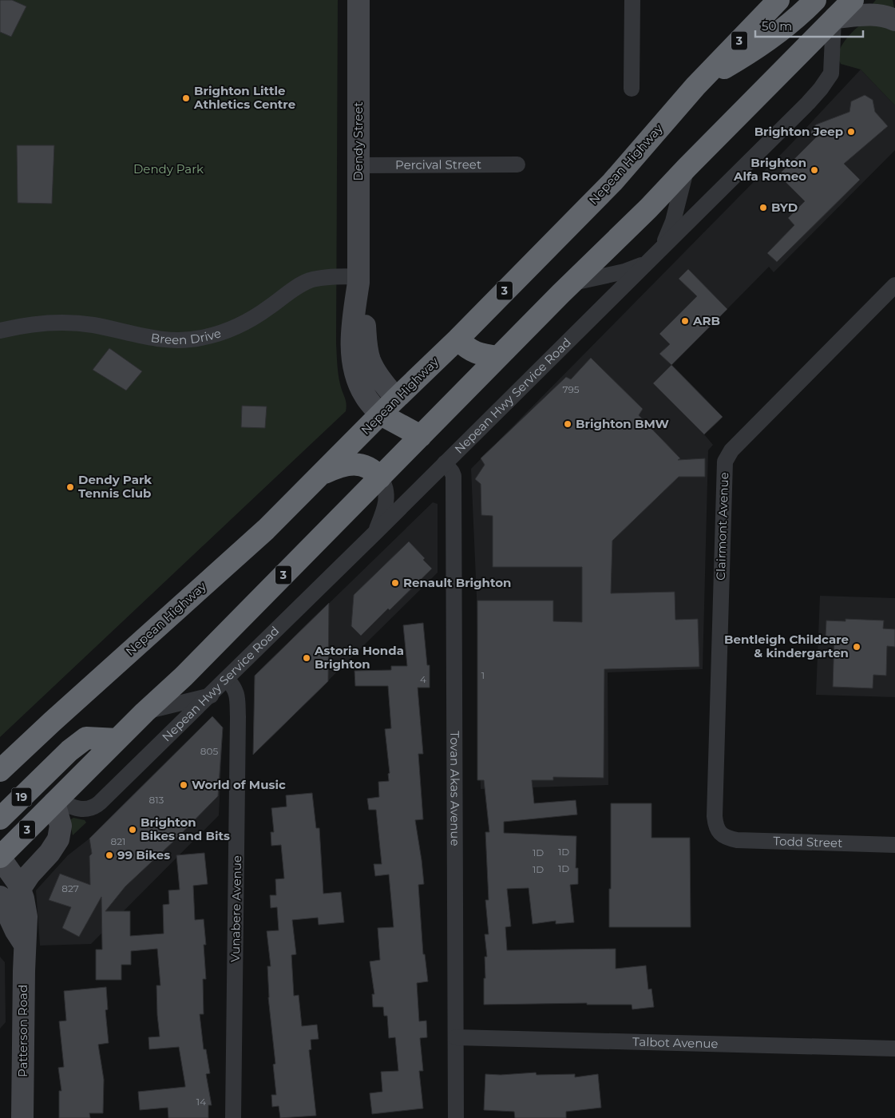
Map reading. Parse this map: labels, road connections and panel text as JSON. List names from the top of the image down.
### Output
{
  "streets": {
    "highway": ["3", "Nepean Highway", "19"],
    "street": [
      "Dendy Street",
      "Percival Street",
      "Breen Drive",
      "Nepean Hwy Service Road",
      "Clairmont Avenue",
      "Tovan Akas Avenue",
      "Todd Street",
      "Vunabere Avenue",
      "Patterson Road",
      "Talbot Avenue"
    ]
  },
  "crossings": [
    ["3", "Nepean Hwy Service Road"],
    ["3", "19"],
    ["3", "Patterson Road"],
    ["Dendy Street", "Nepean Highway"],
    ["Dendy Street", "Percival Street"],
    ["Dendy Street", "Breen Drive"],
    ["Nepean Hwy Service Road", "Tovan Akas Avenue"],
    ["Nepean Hwy Service Road", "Vunabere Avenue"],
    ["Clairmont Avenue", "Todd Street"],
    ["Tovan Akas Avenue", "Talbot Avenue"]
  ],
  "parks": ["Dendy Park"],
  "places": [
    "Brighton Little Athletics Centre",
    "Brighton Jeep",
    "Brighton Alfa Romeo",
    "BYD",
    "ARB",
    "Brighton BMW",
    "Dendy Park Tennis Club",
    "Renault Brighton",
    "Bentleigh Childcare & kindergarten",
    "Astoria Honda Brighton",
    "World of Music",
    "Brighton Bikes and Bits",
    "99 Bikes"
  ],
  "house_numbers": [
    "795",
    "1",
    "4",
    "805",
    "813",
    "821",
    "1D",
    "1D",
    "1D",
    "1D",
    "827",
    "14"
  ],
  "scale_bar": "50 m"
}
